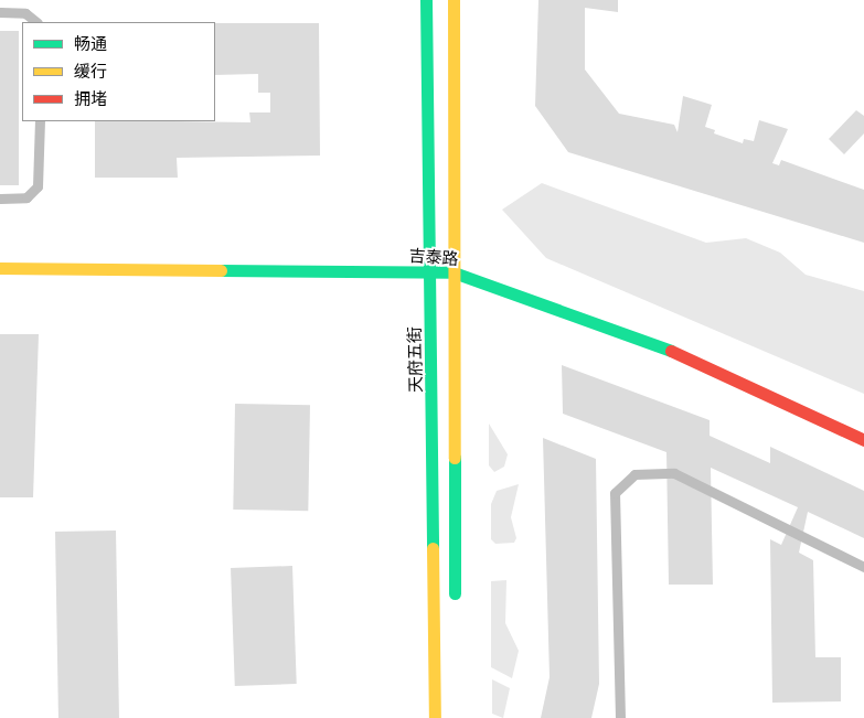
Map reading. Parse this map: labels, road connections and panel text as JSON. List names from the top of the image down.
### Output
{
  "streets": {
    "street": ["吉泰路", "天府五街"]
  },
  "crossings": [
    ["吉泰路", "天府五街"]
  ],
  "legend": ["畅通", "缓行", "拥堵"]
}
